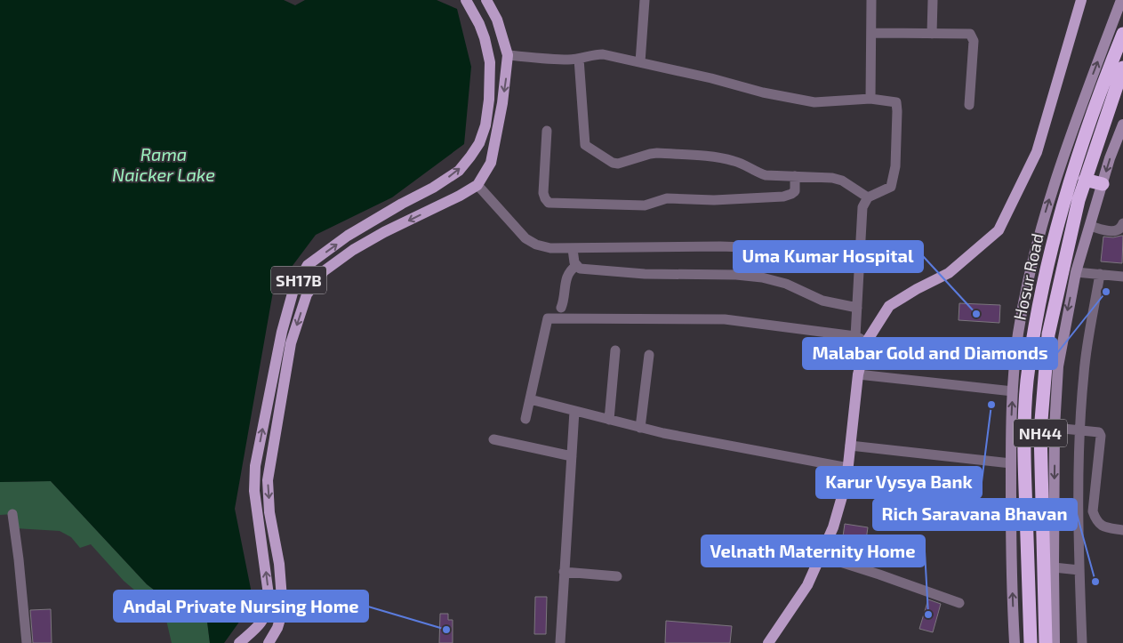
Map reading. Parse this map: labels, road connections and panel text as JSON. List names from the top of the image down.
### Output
{
  "streets": {
    "highway": ["Hosur Road", "NH44"],
    "main road": ["SH17B"]
  },
  "water": ["Rama Naicker Lake"],
  "places": [
    "Malabar Gold and Diamonds",
    "Uma Kumar Hospital",
    "Karur Vysya Bank",
    "Rich Saravana Bhavan",
    "Velnath Maternity Home",
    "Andal Private Nursing Home"
  ]
}
